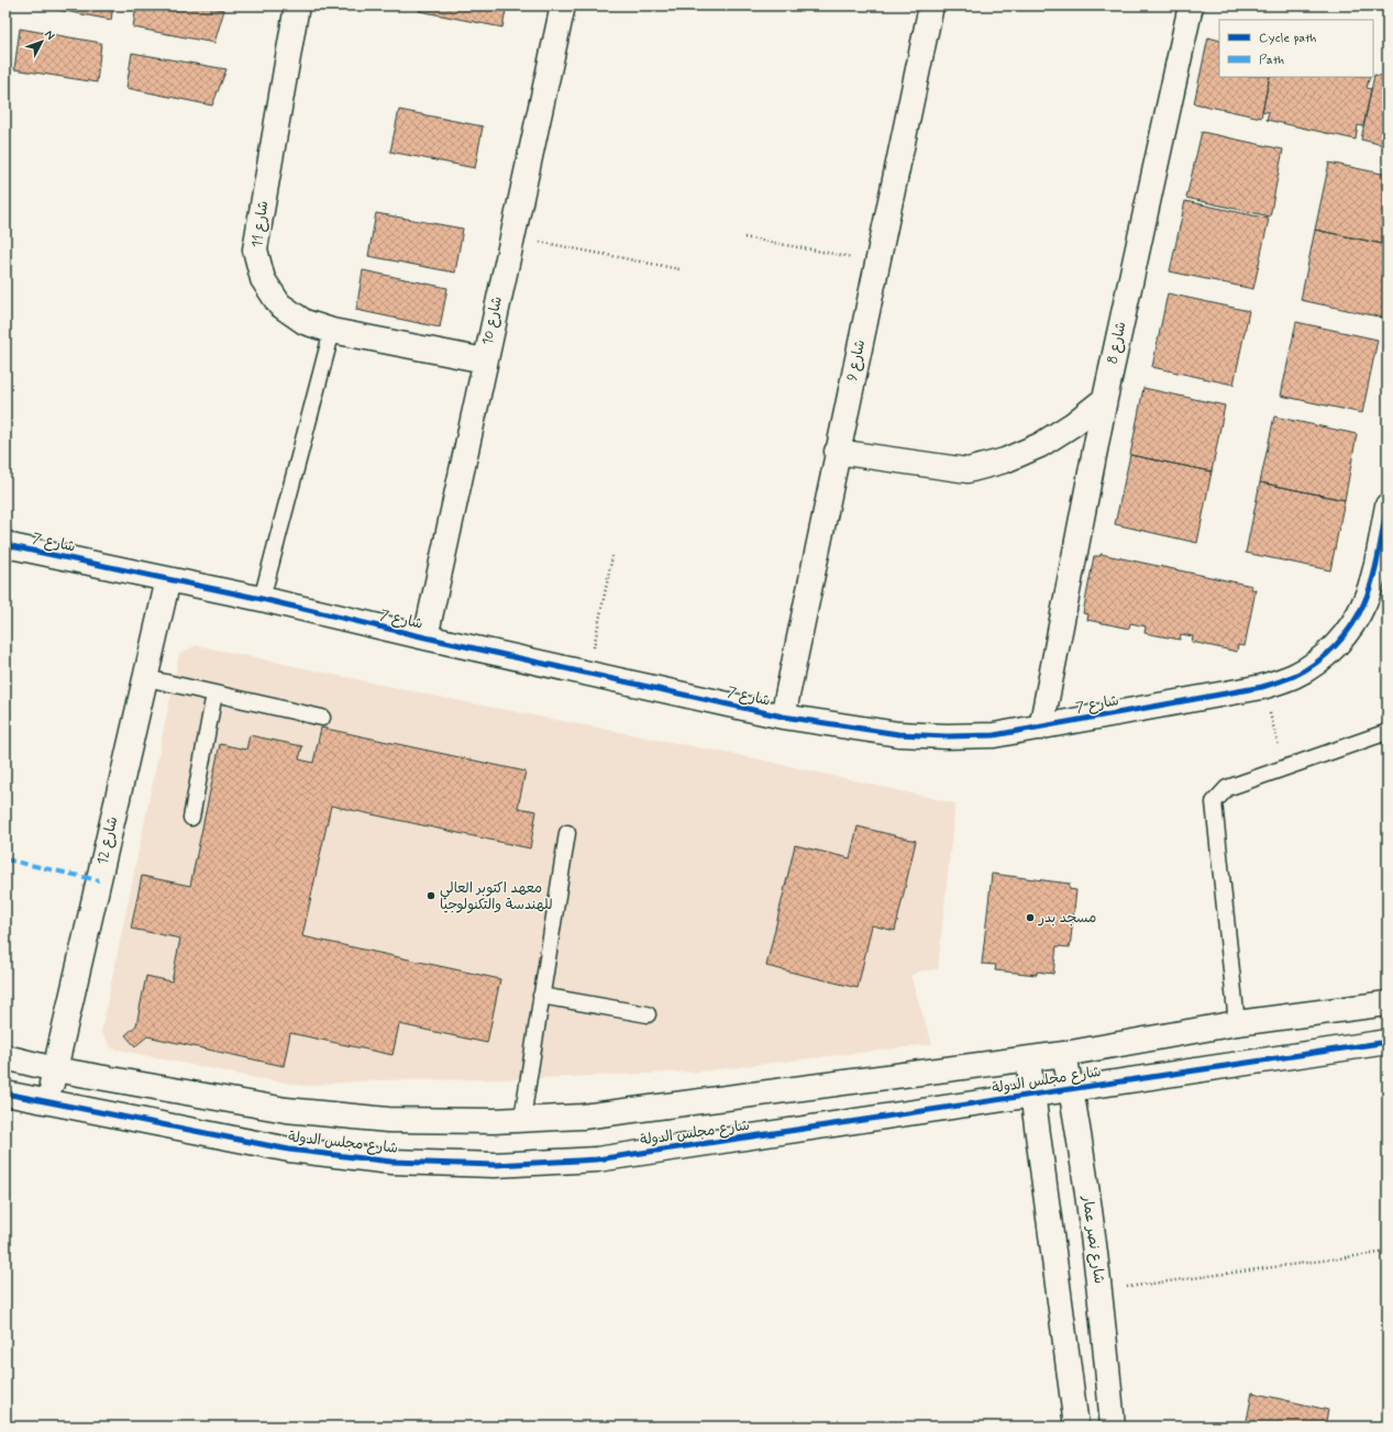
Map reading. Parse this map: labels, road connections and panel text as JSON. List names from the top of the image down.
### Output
{
  "streets": {
    "street": [
      "شارع 11",
      "شارع 10",
      "شارع 8",
      "شارع 9",
      "شارع 7",
      "شارع 12",
      "شارع مجلس الدولة",
      "شارع نصر عمار"
    ]
  },
  "crossings": [
    ["شارع 11", "شارع 10"],
    ["شارع 10", "شارع 7"],
    ["شارع 8", "شارع 7"],
    ["شارع 9", "شارع 7"],
    ["شارع 7", "شارع 12"],
    ["شارع 12", "شارع مجلس الدولة"],
    ["شارع مجلس الدولة", "شارع نصر عمار"]
  ],
  "places": ["معهد اكتوبر العالي للهندسة والتكنولوجيا", "مسجد بدر"],
  "legend": ["Cycle path", "Path"],
  "north": "top right"
}
